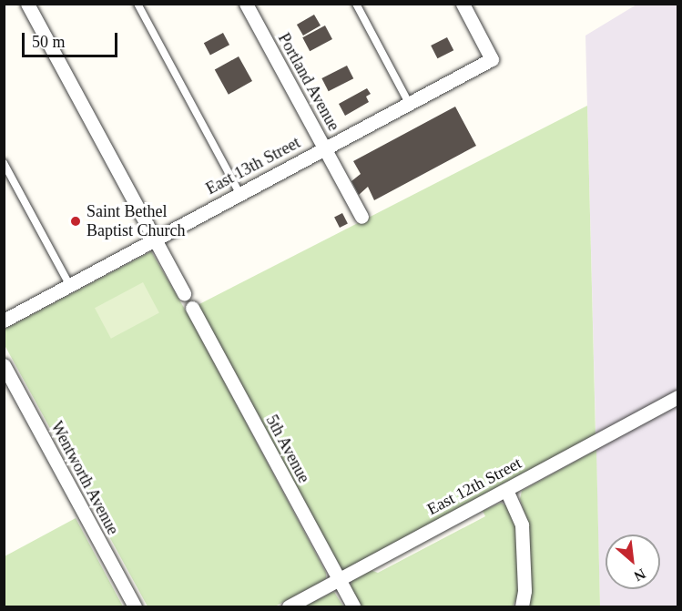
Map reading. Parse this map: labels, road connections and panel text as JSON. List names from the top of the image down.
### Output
{
  "streets": {
    "street": [
      "Portland Avenue",
      "East 13th Street",
      "5th Avenue",
      "Wentworth Avenue",
      "East 12th Street"
    ]
  },
  "crossings": [
    ["Portland Avenue", "East 13th Street"],
    ["5th Avenue", "East 12th Street"]
  ],
  "places": ["Saint Bethel Baptist Church"],
  "scale_bar": "50 m",
  "north": "bottom right"
}
